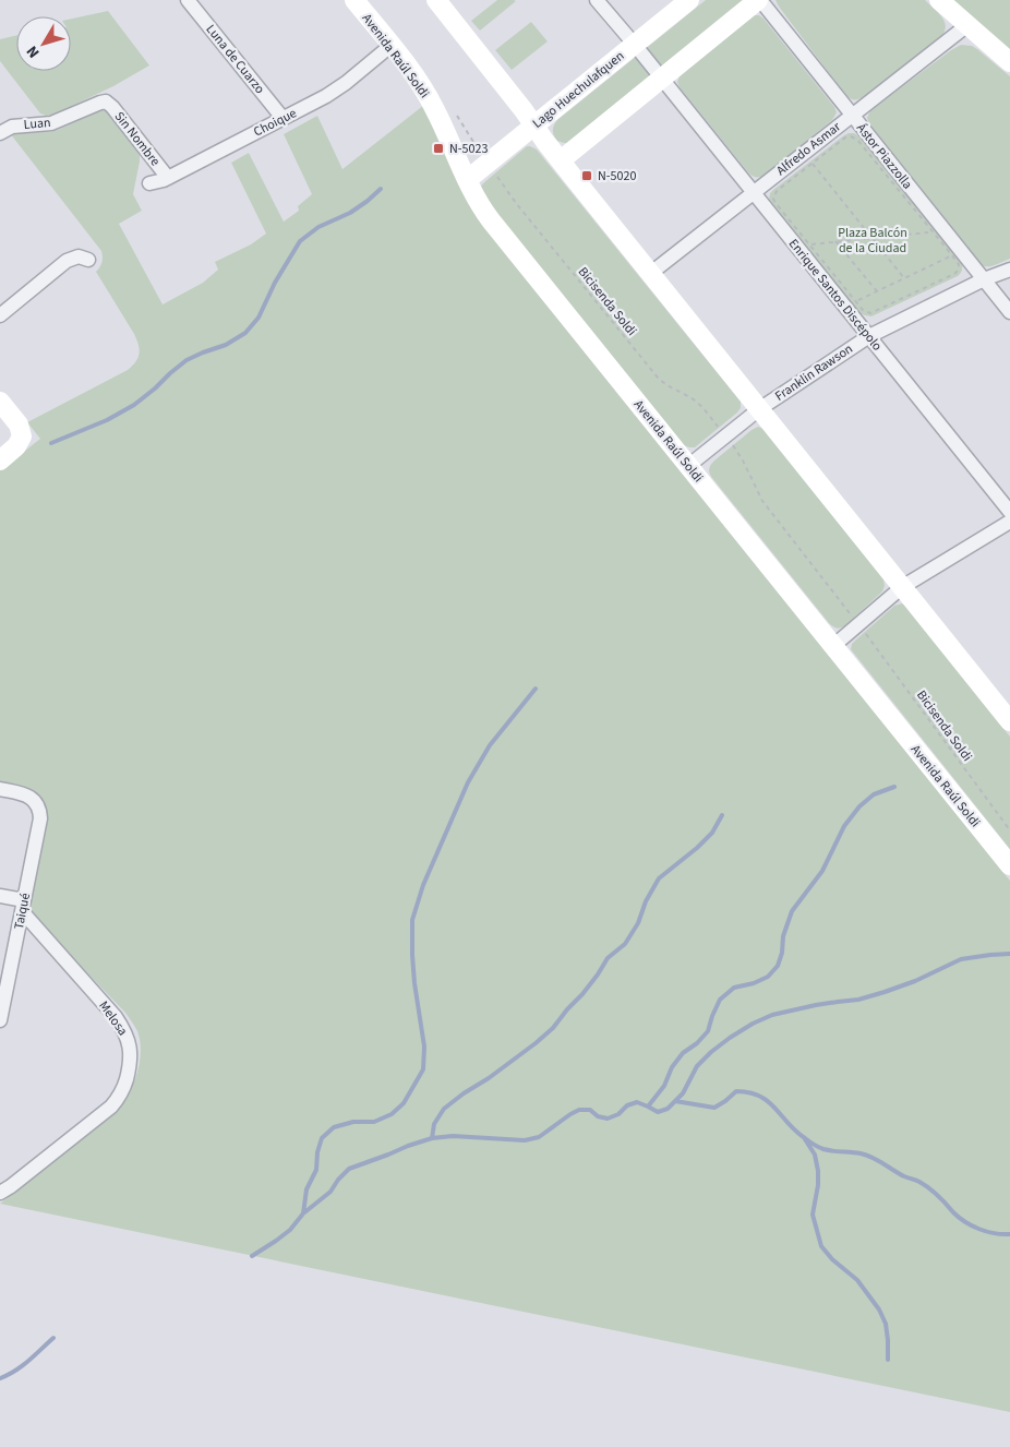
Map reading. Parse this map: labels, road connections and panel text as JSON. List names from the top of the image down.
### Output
{
  "streets": {
    "main road": ["Avenida Raúl Soldi", "Lago Huechulafquen"],
    "street": [
      "Luna de Cuarzo",
      "Choique",
      "Luan",
      "Sin Nombre",
      "Alfredo Asmar",
      "Ástor Piazzolla",
      "Enrique Santos Discépolo",
      "Franklin Rawson",
      "Taiqué",
      "Melosa"
    ],
    "path": ["Bicisenda Soldi"]
  },
  "crossings": [
    ["Avenida Raúl Soldi", "Lago Huechulafquen"],
    ["Avenida Raúl Soldi", "Choique"],
    ["Avenida Raúl Soldi", "Franklin Rawson"],
    ["Luna de Cuarzo", "Choique"],
    ["Lago Huechulafquen", "Enrique Santos Discépolo"],
    ["Choique", "Sin Nombre"],
    ["Luan", "Sin Nombre"],
    ["Alfredo Asmar", "Ástor Piazzolla"],
    ["Alfredo Asmar", "Enrique Santos Discépolo"],
    ["Ástor Piazzolla", "Franklin Rawson"],
    ["Enrique Santos Discépolo", "Franklin Rawson"],
    ["Taiqué", "Melosa"]
  ],
  "parks": ["Plaza Balcón de la Ciudad"],
  "places": {
    "transit": ["N-5023", "N-5020"]
  },
  "north": "bottom left"
}
